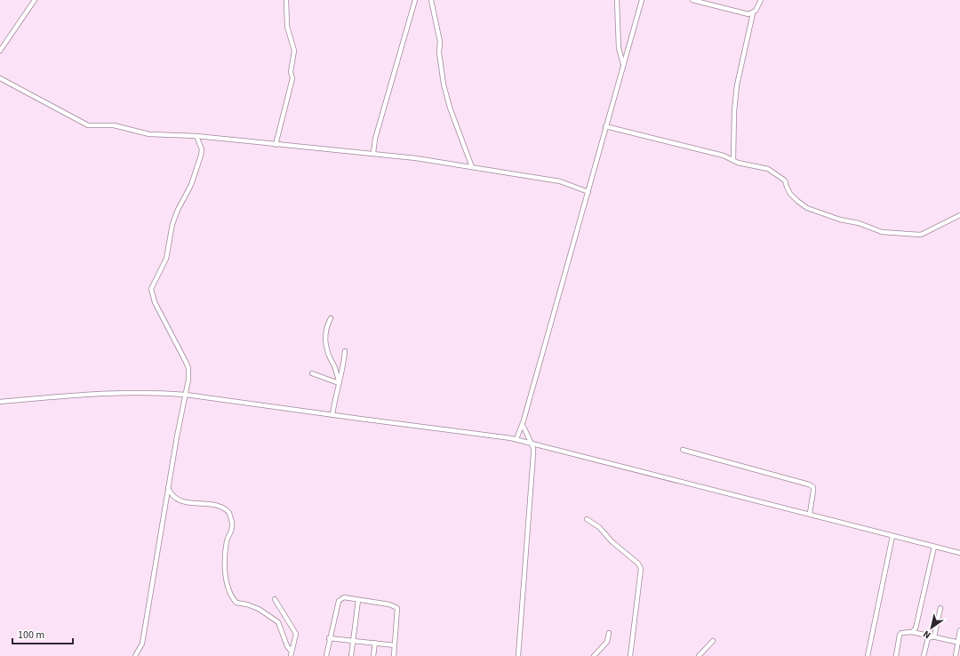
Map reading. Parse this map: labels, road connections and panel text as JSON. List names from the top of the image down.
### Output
{
  "scale_bar": "100 m",
  "north": "bottom left"
}
